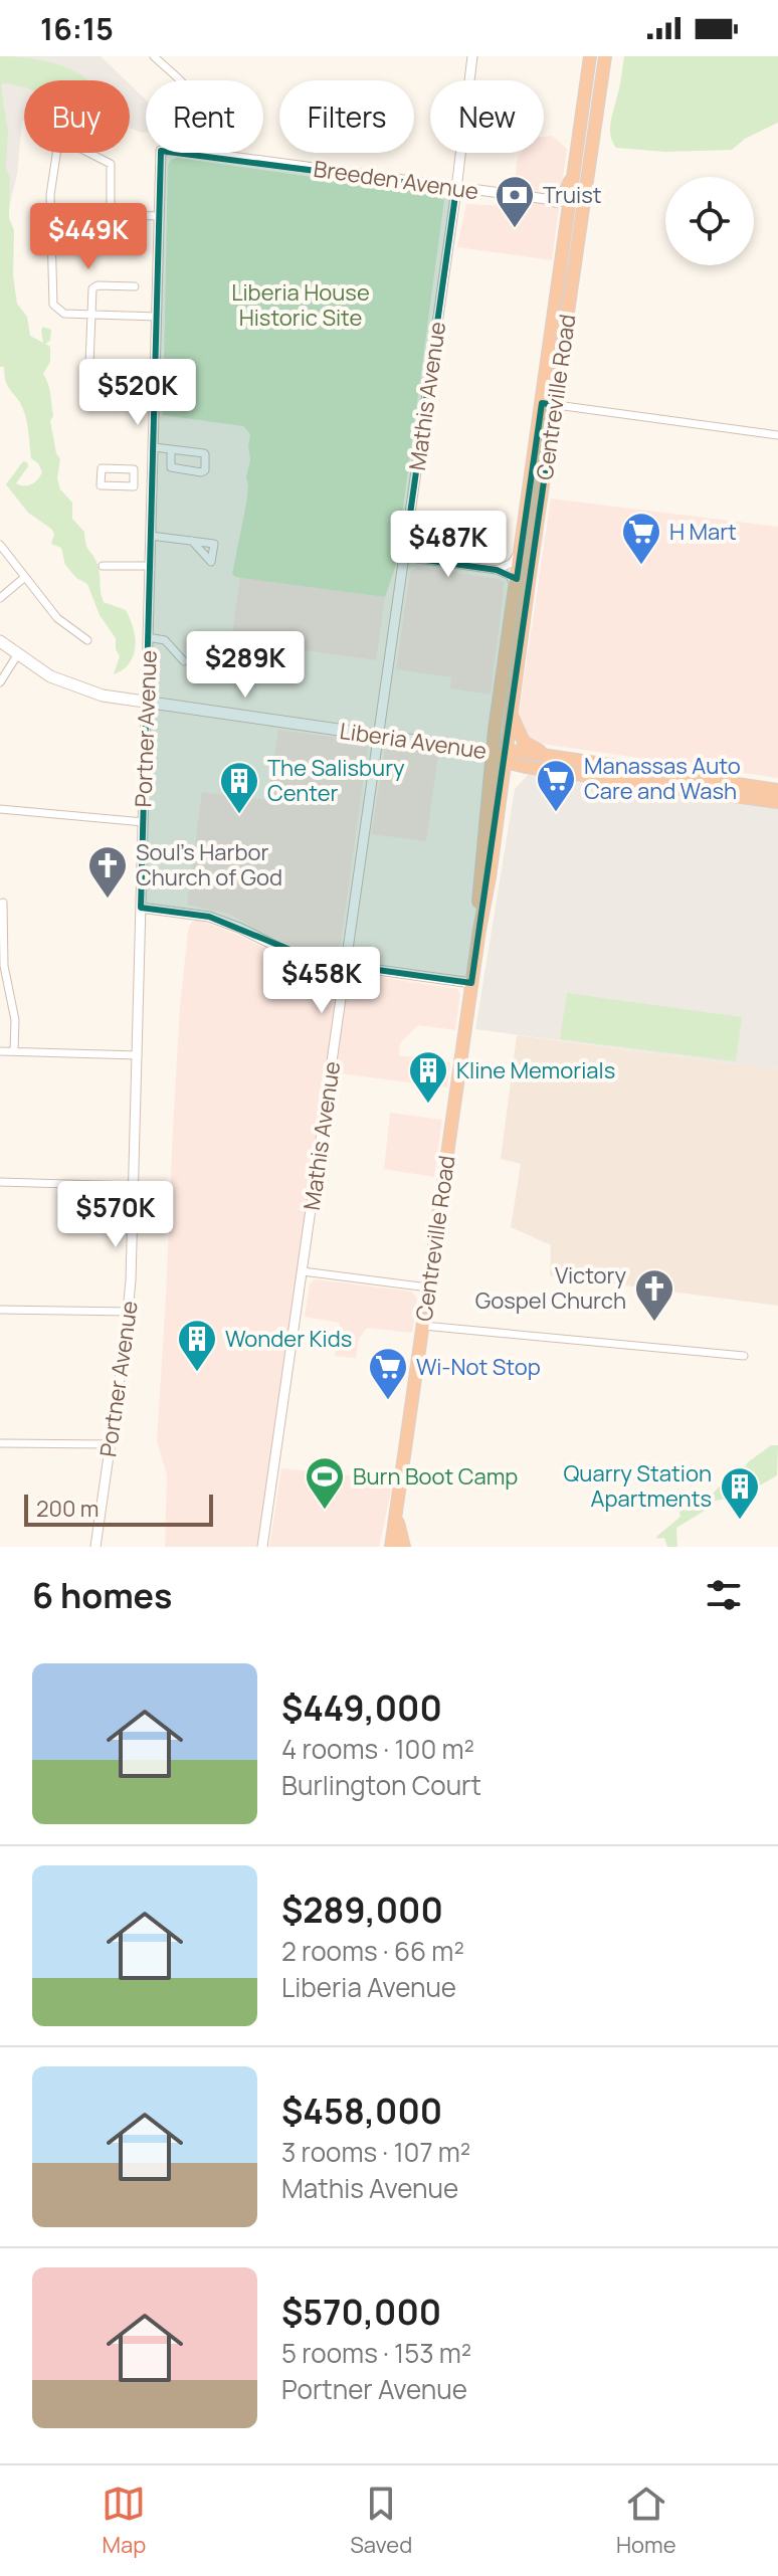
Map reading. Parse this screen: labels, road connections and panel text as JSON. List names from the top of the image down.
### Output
{
  "streets": {
    "highway": ["Centreville Road", "Liberia Avenue"],
    "street": ["Breeden Avenue", "Mathis Avenue", "Portner Avenue"]
  },
  "crossings": [
    ["Breeden Avenue", "Mathis Avenue"],
    ["Breeden Avenue", "Centreville Road"],
    ["Mathis Avenue", "Liberia Avenue"],
    ["Centreville Road", "Liberia Avenue"],
    ["Portner Avenue", "Liberia Avenue"]
  ],
  "parks": ["Liberia House Historic Site"],
  "places": {
    "bank": ["Truist"],
    "supermarket": ["H Mart", "Manassas Auto Care and Wash", "Wi-Not Stop"],
    "building": [
      "The Salisbury Center",
      "Kline Memorials",
      "Wonder Kids",
      "Quarry Station Apartments"
    ],
    "church": ["Soul's Harbor Church of God", "Victory Gospel Church"],
    "sports": ["Burn Boot Camp"]
  },
  "scale_bar": "200 m",
  "page": {
    "status": "16:15",
    "chip": [
      "Buy",
      "Rent",
      "Filters",
      "New"
    ],
    "price": [
      "$449K",
      "$520K",
      "$487K",
      "$289K",
      "$458K",
      "$570K"
    ],
    "scale": "200 m",
    "heading": "6 homes",
    "list": [
      {
        "name": "$449,000",
        "note": "4 rooms · 100 m² · Burlington Court"
      },
      {
        "name": "$289,000",
        "note": "2 rooms · 66 m² · Liberia Avenue"
      },
      {
        "name": "$458,000",
        "note": "3 rooms · 107 m² · Mathis Avenue"
      },
      {
        "name": "$570,000",
        "note": "5 rooms · 153 m² · Portner Avenue"
      }
    ],
    "tabs": ["Map", "Saved", "Home"]
  }
}
